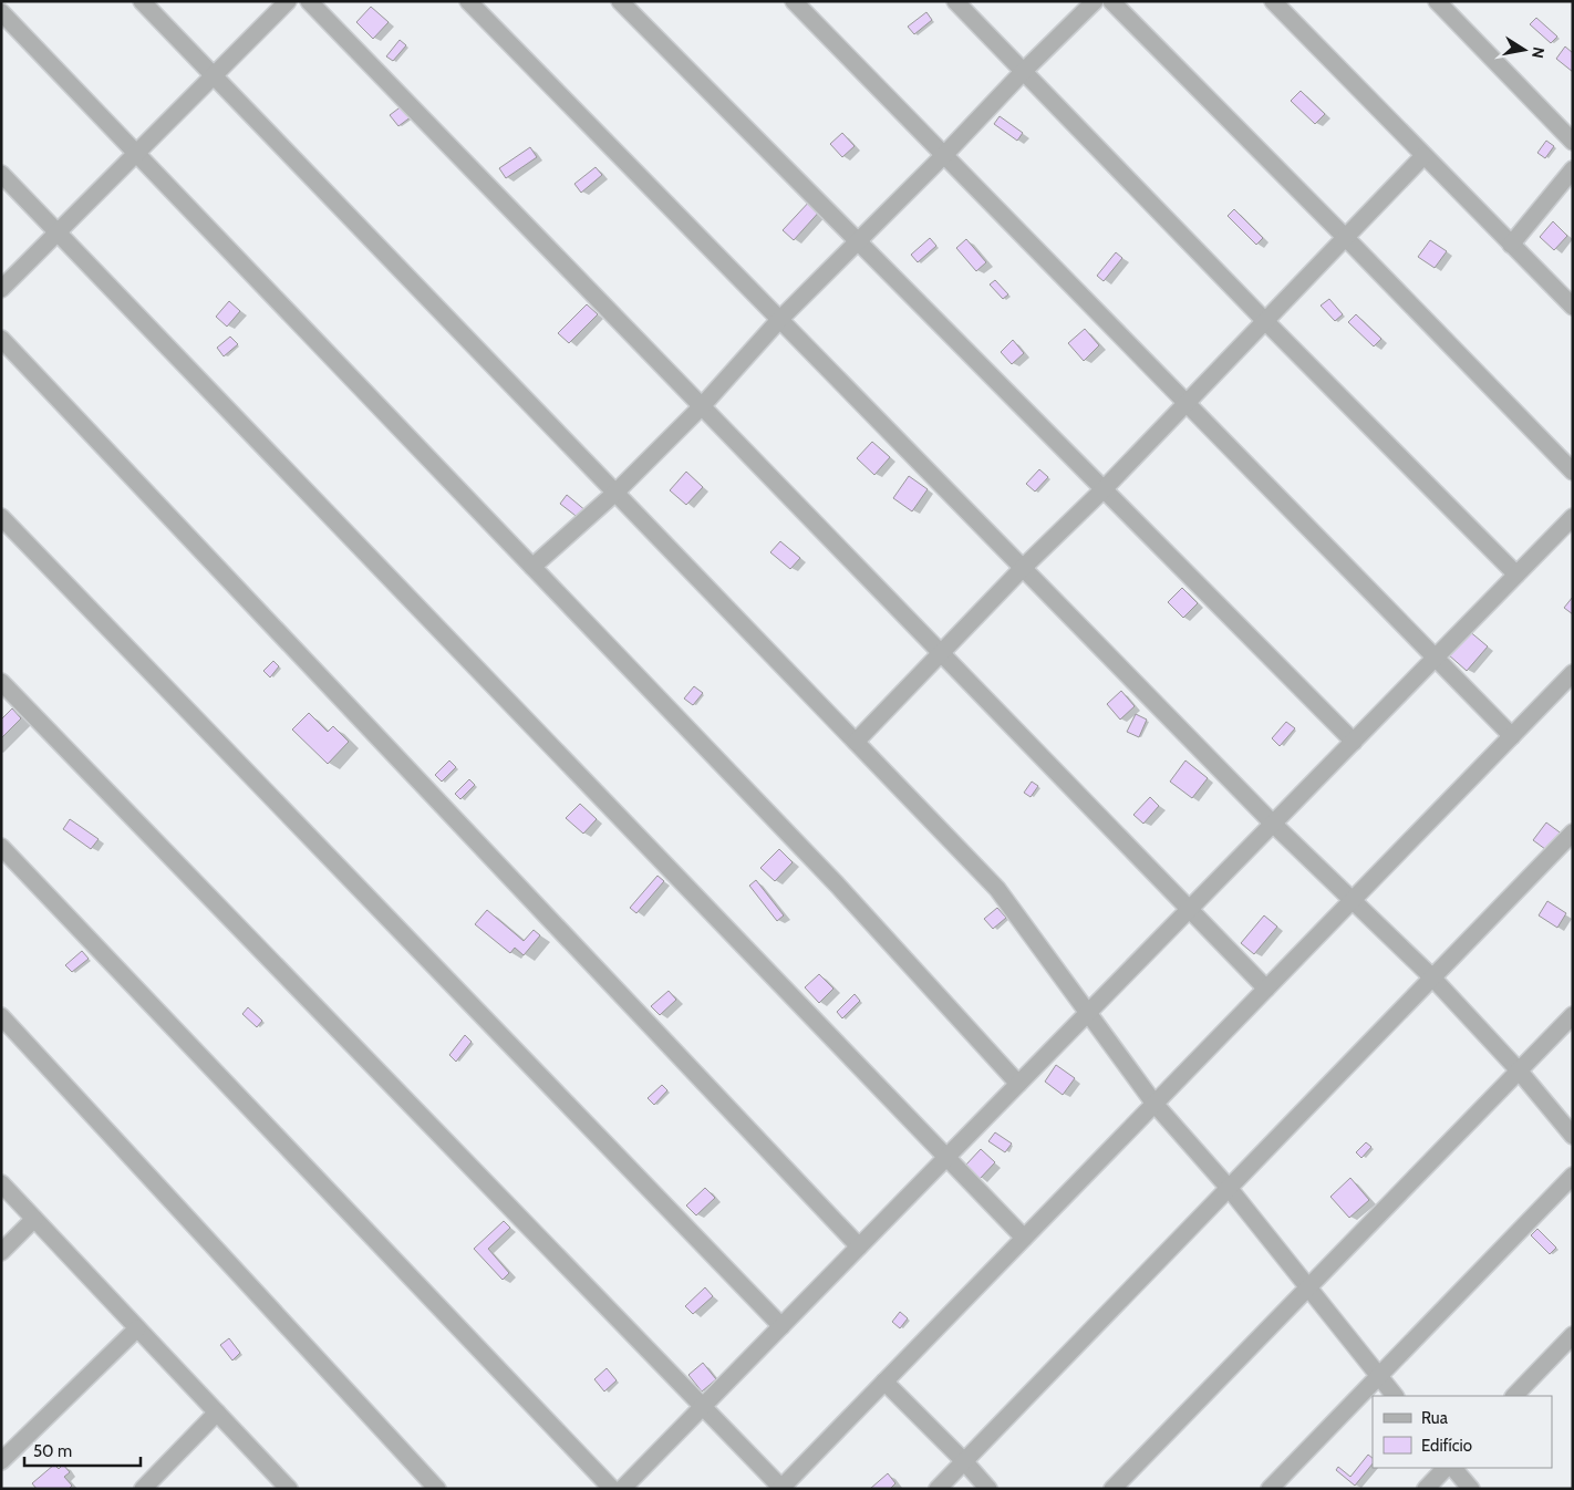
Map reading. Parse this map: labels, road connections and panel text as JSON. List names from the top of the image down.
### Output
{
  "legend": ["Rua", "Edifício"],
  "scale_bar": "50 m",
  "north": "right"
}
